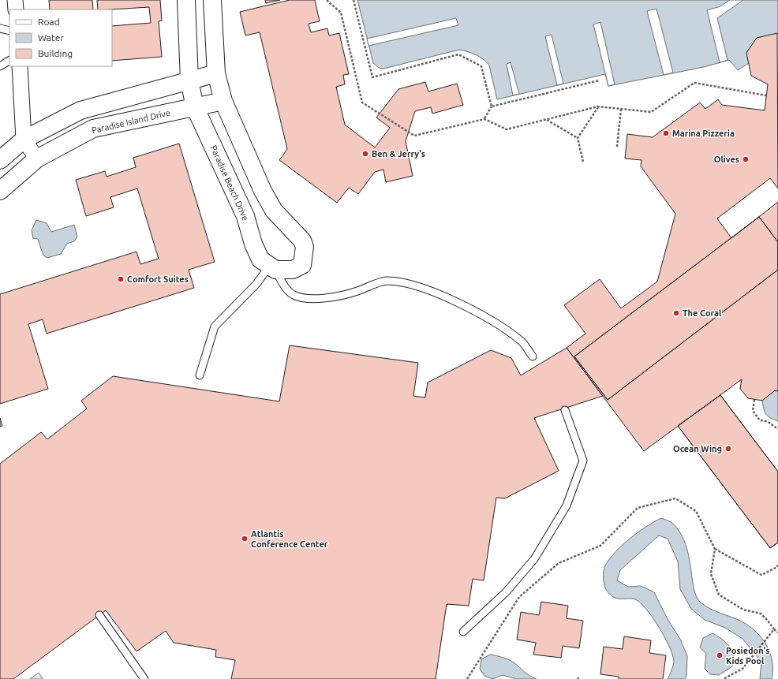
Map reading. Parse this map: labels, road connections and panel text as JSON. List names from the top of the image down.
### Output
{
  "streets": {
    "street": ["Paradise Island Drive", "Paradise Beach Drive"]
  },
  "crossings": [
    ["Paradise Island Drive", "Paradise Beach Drive"]
  ],
  "places": [
    "Marina Pizzeria",
    "Ben & Jerry's",
    "Olives",
    "Comfort Suites",
    "The Coral",
    "Ocean Wing",
    "Atlantis Conference Center",
    "Posiedon's Kids Pool"
  ],
  "legend": ["Road", "Water", "Building"]
}
